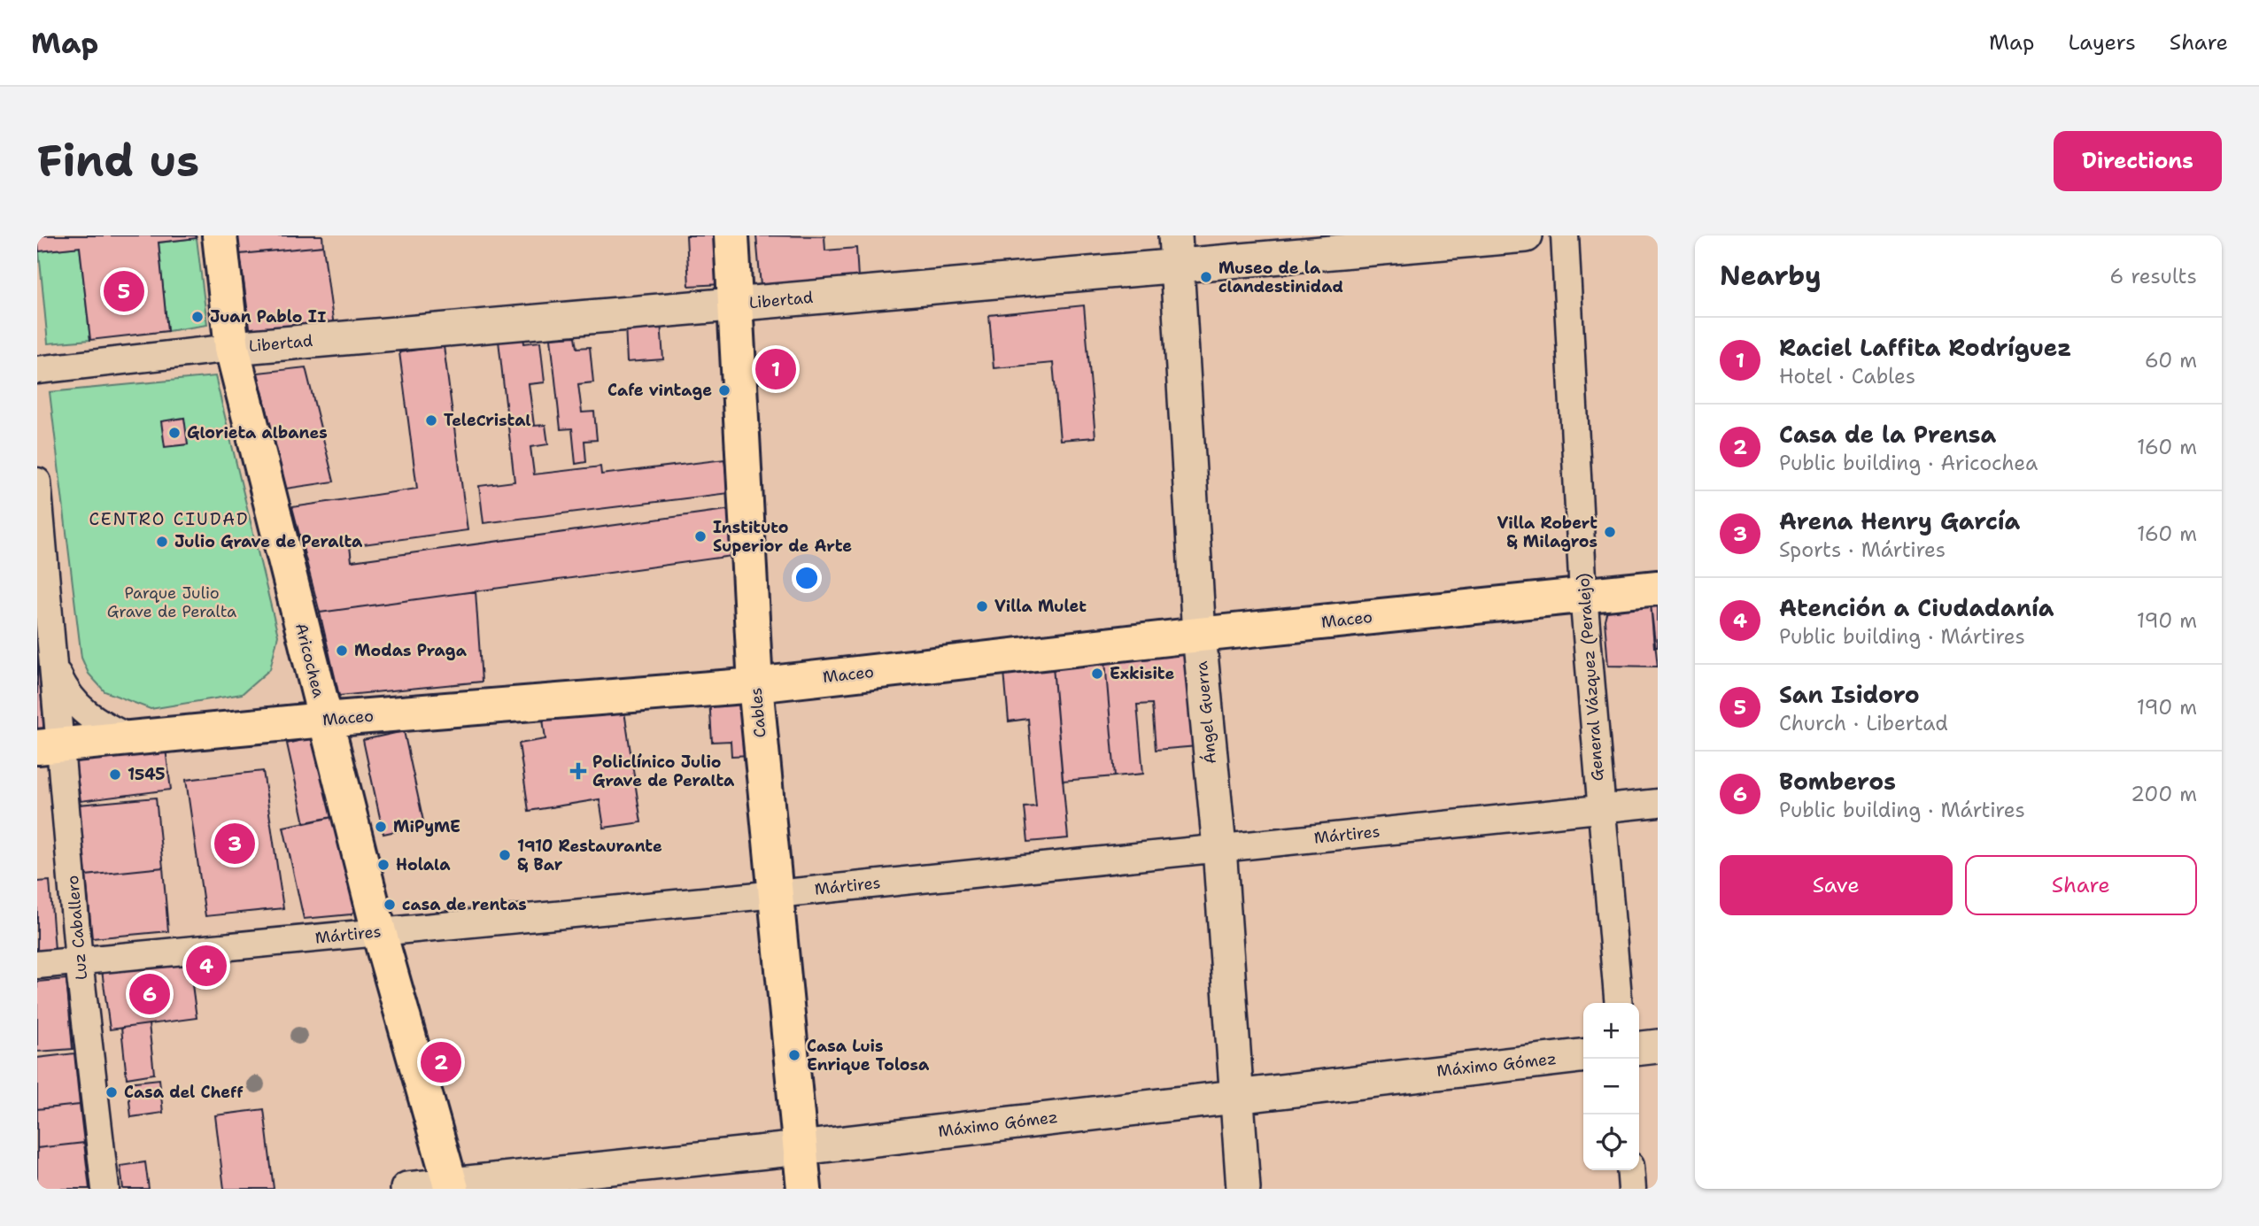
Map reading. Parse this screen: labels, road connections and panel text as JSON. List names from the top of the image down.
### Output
{
  "streets": {
    "main road": ["Maceo", "Aricochea", "Cables"],
    "street": [
      "Libertad",
      "General Vázquez (Peralejo)",
      "Ángel Guerra",
      "Mártires",
      "Luz Caballero",
      "Máximo Gómez"
    ]
  },
  "crossings": [
    ["Libertad", "Aricochea"],
    ["Libertad", "Cables"],
    ["Libertad", "Ángel Guerra"],
    ["Maceo", "Aricochea"],
    ["Maceo", "General Vázquez (Peralejo)"],
    ["Maceo", "Cables"],
    ["Maceo", "Ángel Guerra"],
    ["Maceo", "Luz Caballero"],
    ["Aricochea", "Mártires"],
    ["Aricochea", "Máximo Gómez"],
    ["General Vázquez (Peralejo)", "Mártires"],
    ["Cables", "Mártires"],
    ["Cables", "Máximo Gómez"],
    ["Ángel Guerra", "Mártires"],
    ["Ángel Guerra", "Máximo Gómez"],
    ["Mártires", "Luz Caballero"]
  ],
  "districts": ["CENTRO CIUDAD"],
  "parks": ["Parque Julio Grave de Peralta"],
  "places": {
    "other": [
      "Museo de la clandestinidad",
      "Juan Pablo II",
      "Cafe vintage",
      "TeleCristal",
      "Glorieta albanes",
      "Villa Robert & Milagros",
      "Instituto Superior de Arte",
      "Julio Grave de Peralta",
      "Villa Mulet",
      "Modas Praga",
      "Exkisite",
      "1545",
      "MiPyME",
      "1910 Restaurante & Bar",
      "Holala",
      "casa de rentas",
      "Casa Luis Enrique Tolosa",
      "Casa del Cheff"
    ],
    "health": ["Policlínico Julio Grave de Peralta"]
  },
  "page": {
    "header": "Map",
    "nav": ["Map", "Layers", "Share"],
    "buttons": [
      "Directions",
      ["Save", "Share"]
    ],
    "title": "Find us",
    "heading": ["Nearby", "6 results"],
    "pins": [
      "5",
      "1",
      "3",
      "4",
      "6",
      "2"
    ],
    "list": [
      {
        "mark": "1",
        "name": "Raciel Laffita Rodríguez",
        "note": "Hotel · Cables",
        "value": "60 m"
      },
      {
        "mark": "2",
        "name": "Casa de la Prensa",
        "note": "Public building · Aricochea",
        "value": "160 m"
      },
      {
        "mark": "3",
        "name": "Arena Henry García",
        "note": "Sports · Mártires",
        "value": "160 m"
      },
      {
        "mark": "4",
        "name": "Atención a Ciudadanía",
        "note": "Public building · Mártires",
        "value": "190 m"
      },
      {
        "mark": "5",
        "name": "San Isidoro",
        "note": "Church · Libertad",
        "value": "190 m"
      },
      {
        "mark": "6",
        "name": "Bomberos",
        "note": "Public building · Mártires",
        "value": "200 m"
      }
    ],
    "map_buttons": ["+", "−"]
  }
}
